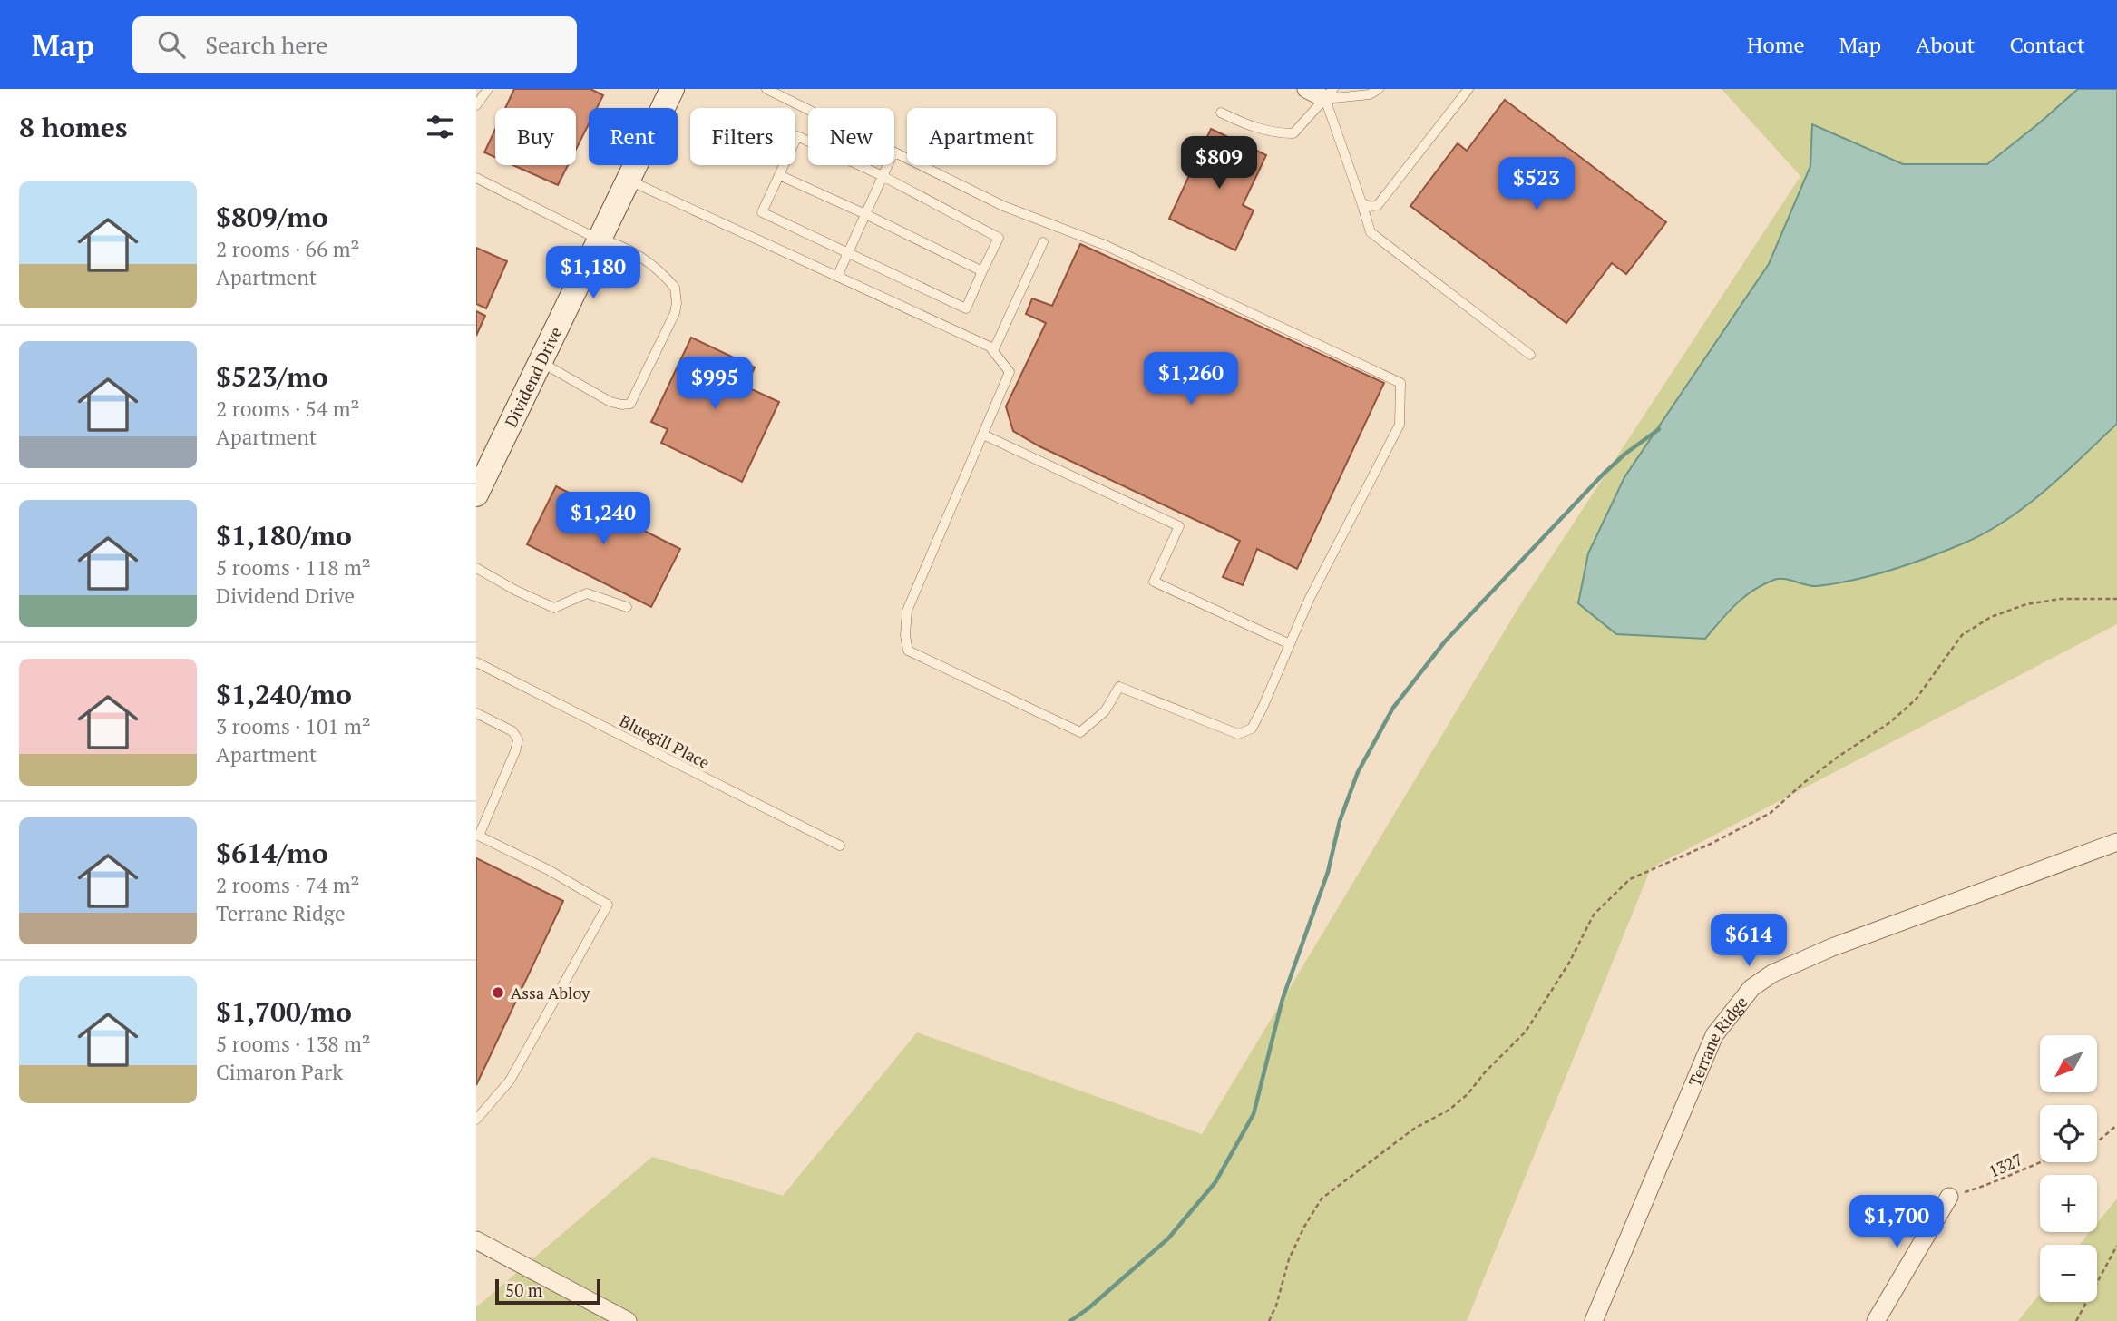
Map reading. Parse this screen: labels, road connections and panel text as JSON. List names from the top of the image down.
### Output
{
  "streets": {
    "street": ["Dividend Drive", "Terrane Ridge"],
    "lane": ["Bluegill Place"],
    "path": ["1327"]
  },
  "places": ["Assa Abloy"],
  "scale_bar": "50 m",
  "north": "bottom left",
  "page": {
    "header": "Map",
    "search": "Search here",
    "nav": [
      "Home",
      "Map",
      "About",
      "Contact"
    ],
    "heading": "8 homes",
    "chip": [
      "Buy",
      "Rent",
      "Filters",
      "New",
      "Apartment"
    ],
    "price": [
      "$809",
      "$523",
      "$1,180",
      "$1,260",
      "$995",
      "$1,240",
      "$614",
      "$1,700"
    ],
    "list": [
      {
        "name": "$809/mo",
        "note": "2 rooms · 66 m² · Apartment"
      },
      {
        "name": "$523/mo",
        "note": "2 rooms · 54 m² · Apartment"
      },
      {
        "name": "$1,180/mo",
        "note": "5 rooms · 118 m² · Dividend Drive"
      },
      {
        "name": "$1,240/mo",
        "note": "3 rooms · 101 m² · Apartment"
      },
      {
        "name": "$614/mo",
        "note": "2 rooms · 74 m² · Terrane Ridge"
      },
      {
        "name": "$1,700/mo",
        "note": "5 rooms · 138 m² · Cimaron Park"
      }
    ],
    "map_buttons": ["+", "−"],
    "scale": "50 m"
  }
}
